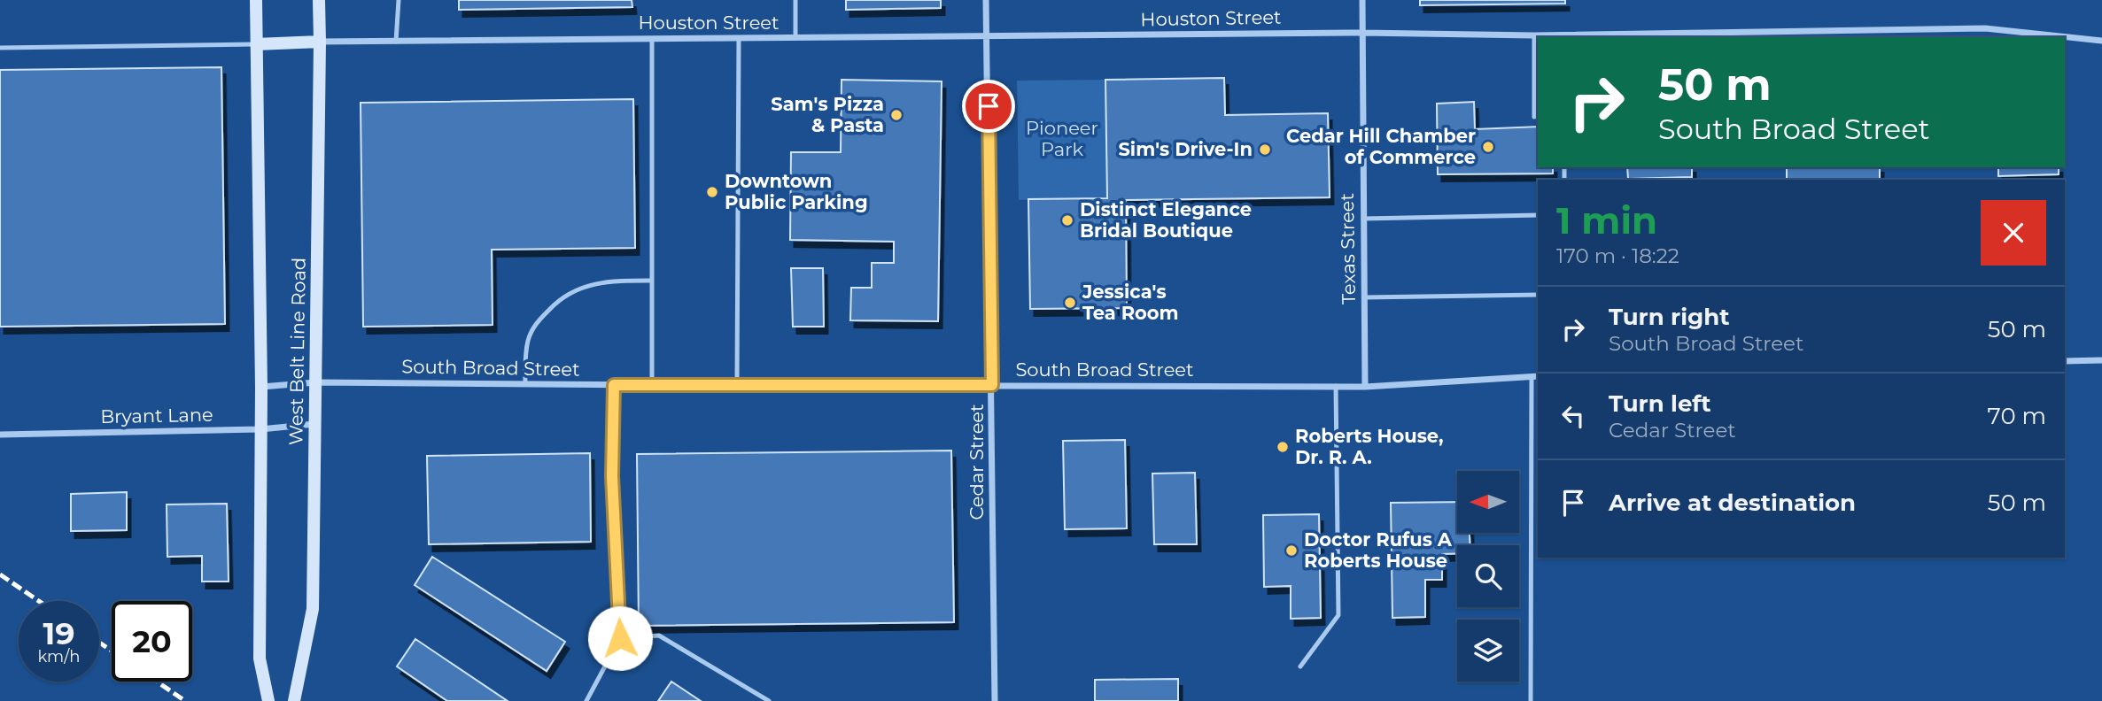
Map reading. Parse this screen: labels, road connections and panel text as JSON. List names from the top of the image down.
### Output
{
  "streets": {
    "main road": ["West Belt Line Road"],
    "street": [
      "Houston Street",
      "Texas Street",
      "South Broad Street",
      "Bryant Lane",
      "Cedar Street"
    ]
  },
  "crossings": [
    ["Houston Street", "Texas Street"],
    ["Houston Street", "West Belt Line Road"],
    ["Houston Street", "Cedar Street"],
    ["Texas Street", "South Broad Street"],
    ["West Belt Line Road", "South Broad Street"],
    ["West Belt Line Road", "Bryant Lane"],
    ["South Broad Street", "Cedar Street"]
  ],
  "parks": ["Pioneer Park"],
  "places": [
    "Sam's Pizza & Pasta",
    "Cedar Hill Chamber of Commerce",
    "Sim's Drive-In",
    "Downtown Public Parking",
    "Distinct Elegance Bridal Boutique",
    "Jessica's Tea Room",
    "Roberts House, Dr. R. A.",
    "Doctor Rufus A Roberts House"
  ],
  "north": "left",
  "page": {
    "turn": ["50 m", "South Broad Street"],
    "heading": ["1 min", "170 m · 18:22"],
    "list": [
      {
        "name": "Turn right",
        "note": "South Broad Street",
        "value": "50 m"
      },
      {
        "name": "Turn left",
        "note": "Cedar Street",
        "value": "70 m"
      },
      {
        "name": "Arrive at destination",
        "value": "50 m"
      }
    ],
    "speed": "19 km/h",
    "limit": "20"
  }
}
